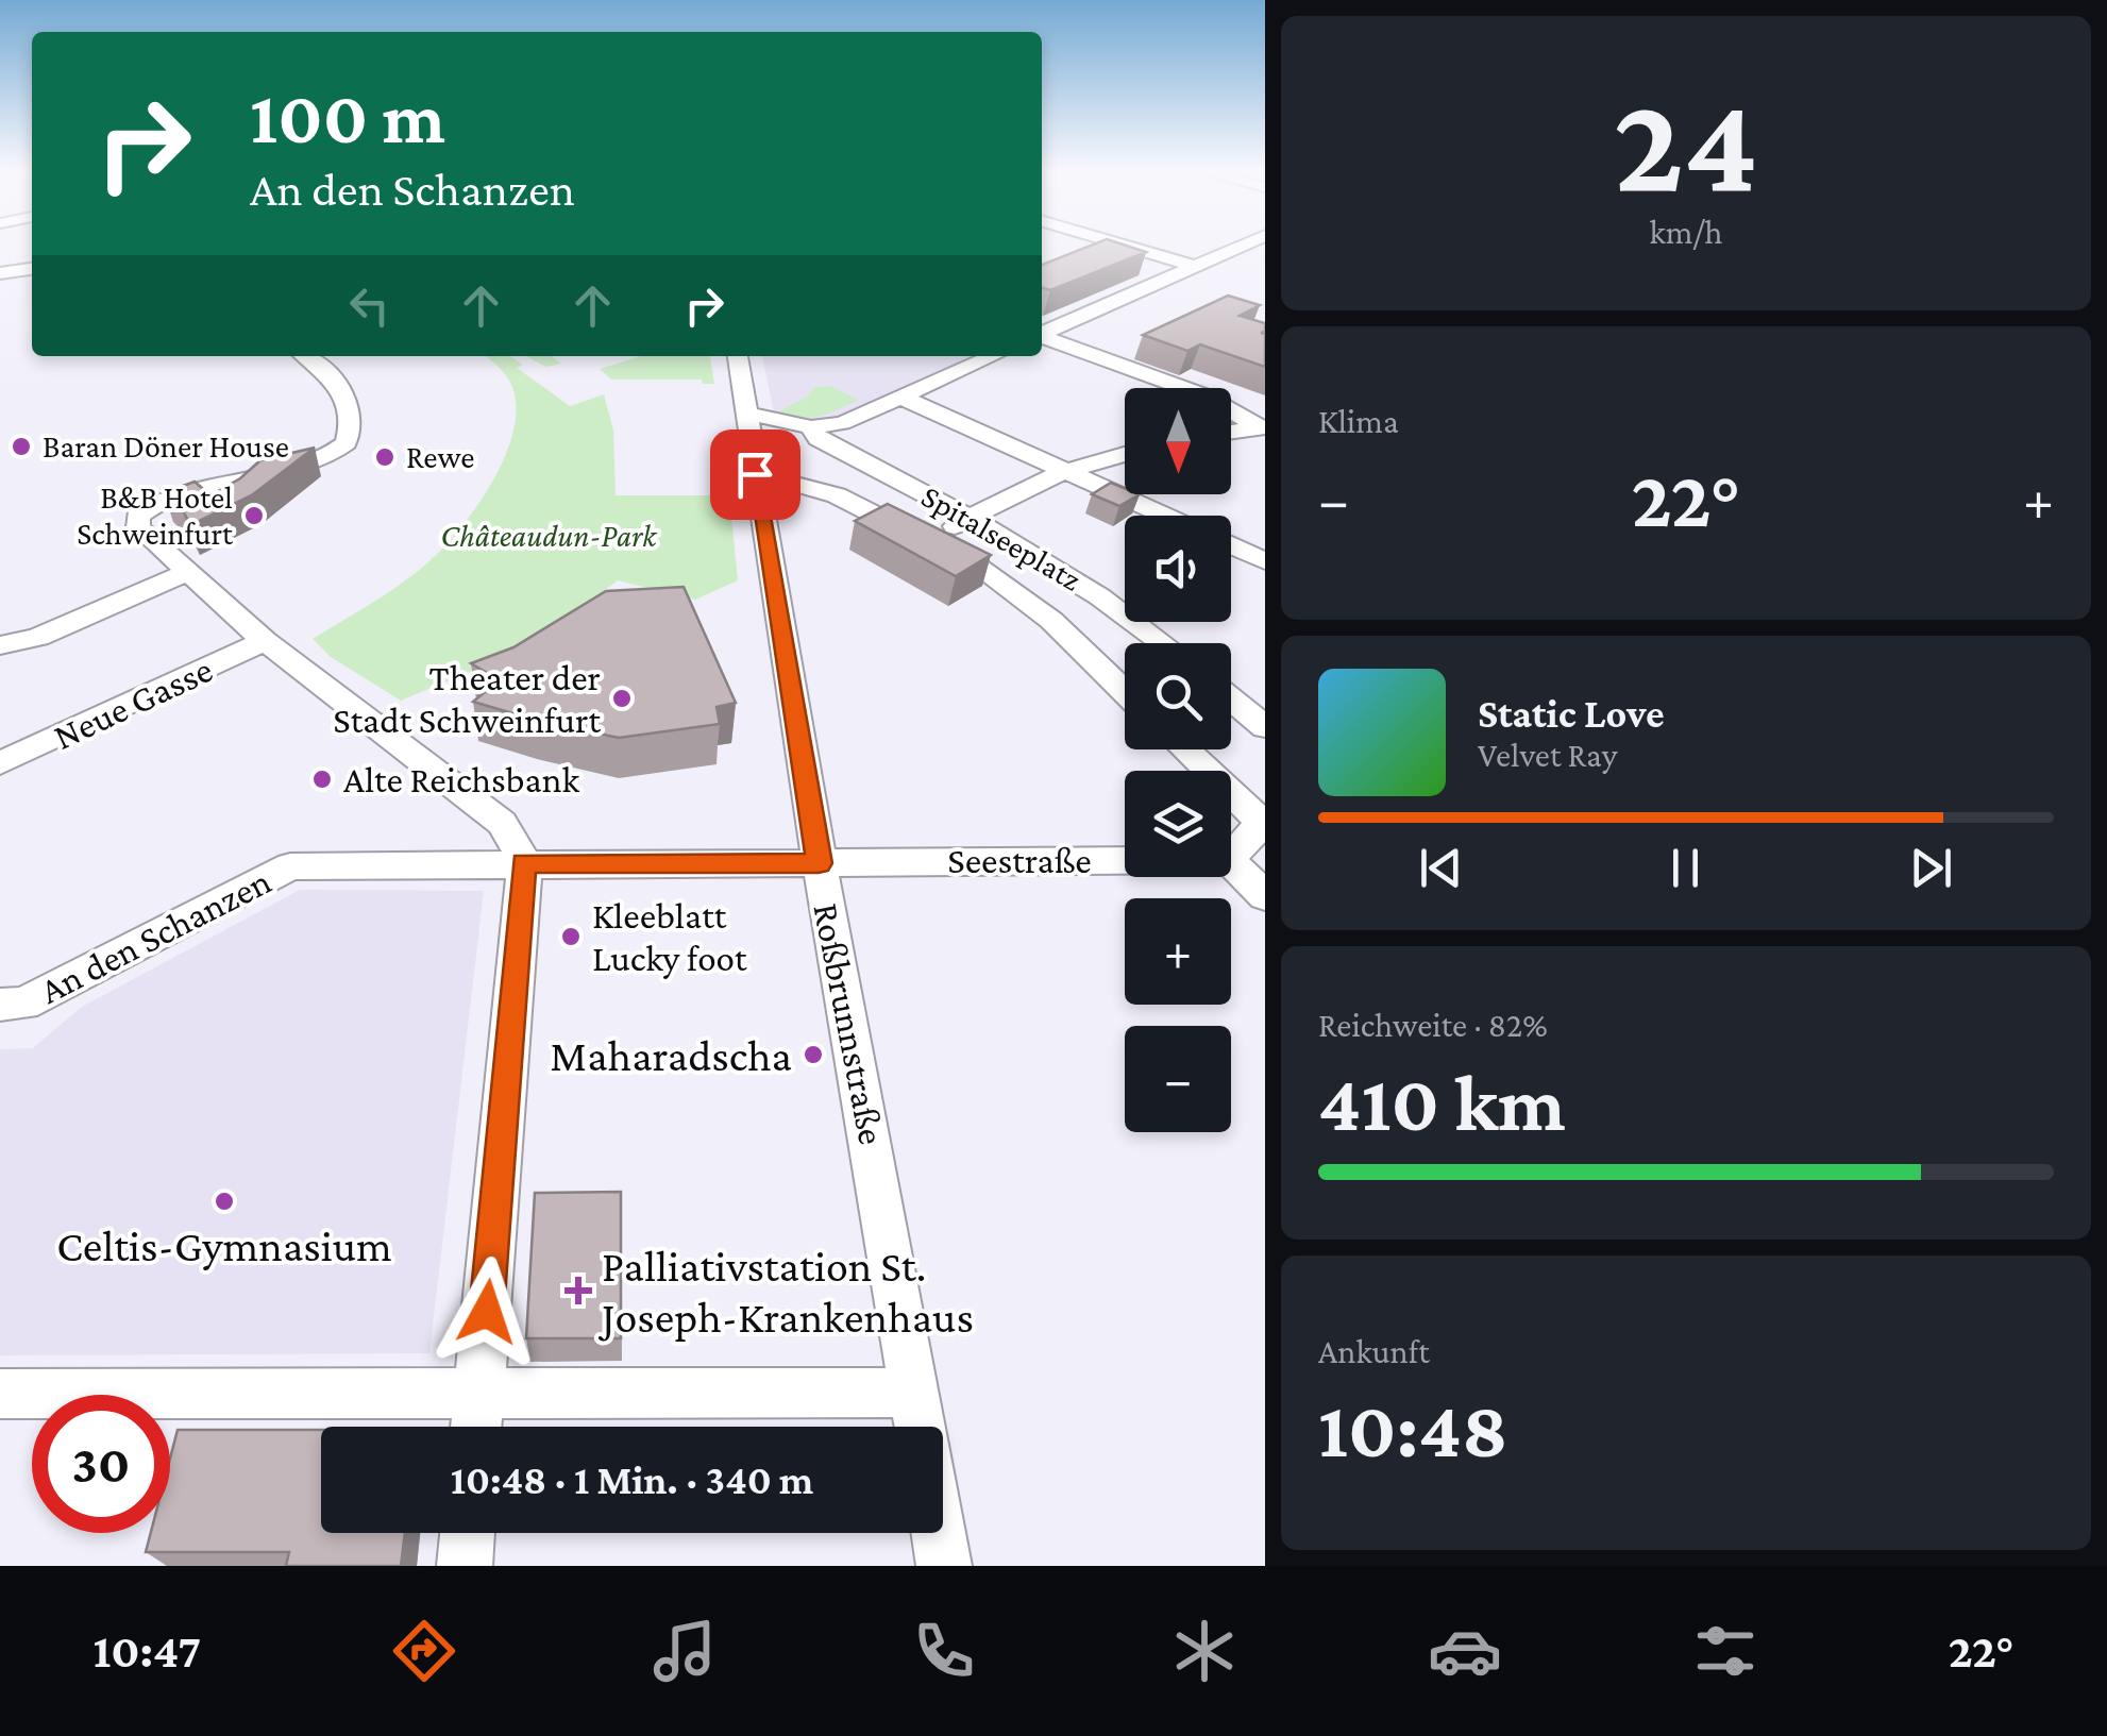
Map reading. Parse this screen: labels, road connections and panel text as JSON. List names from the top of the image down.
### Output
{
  "streets": {
    "street": [
      "Spitalseeplatz",
      "Neue Gasse",
      "Seestraße",
      "An den Schanzen",
      "Roßbrunnstraße"
    ]
  },
  "crossings": [
    ["Spitalseeplatz", "Roßbrunnstraße"],
    ["Seestraße", "An den Schanzen"],
    ["Seestraße", "Roßbrunnstraße"],
    ["An den Schanzen", "Roßbrunnstraße"]
  ],
  "parks": ["Châteaudun-Park"],
  "places": {
    "other": [
      "Baran Döner House",
      "Rewe",
      "B&B Hotel Schweinfurt",
      "Theater der Stadt Schweinfurt",
      "Alte Reichsbank",
      "Kleeblatt Lucky foot",
      "Maharadscha",
      "Celtis-Gymnasium"
    ],
    "health": ["Palliativstation St. Joseph-Krankenhaus"]
  },
  "north": "bottom",
  "page": {
    "tile": [
      ["24", "km/h"],
      "Klima",
      ["Reichweite · 82%", "410 km"],
      ["Ankunft", "10:48"]
    ],
    "turn": ["100 m", "An den Schanzen"],
    "map_buttons": ["+", "−"],
    "heat": ["−", "22°", "+"],
    "song": ["Static Love", "Velvet Ray"],
    "limit": "30",
    "trip": "10:48 · 1 Min. · 340 m",
    "tabs": ["10:47", "22°"]
  }
}
